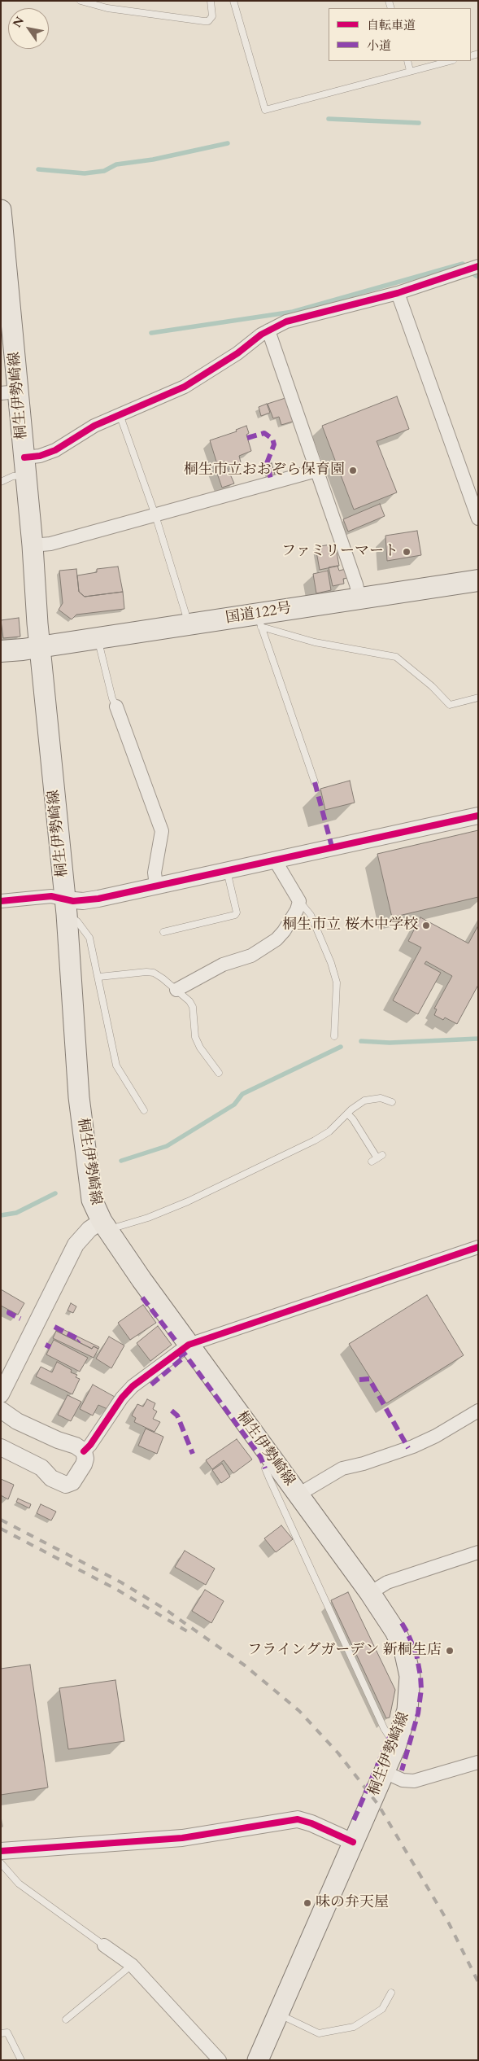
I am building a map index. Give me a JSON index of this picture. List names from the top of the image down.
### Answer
{
  "streets": {
    "highway": ["国道122号"],
    "main road": ["桐生伊勢崎線"]
  },
  "crossings": [
    ["桐生伊勢崎線", "国道122号"]
  ],
  "places": [
    "桐生市立おおぞら保育園",
    "ファミリーマート",
    "桐生市立 桜木中学校",
    "フライングガーデン 新桐生店",
    "味の弁天屋"
  ],
  "legend": ["自転車道", "小道"],
  "north": "top left"
}
